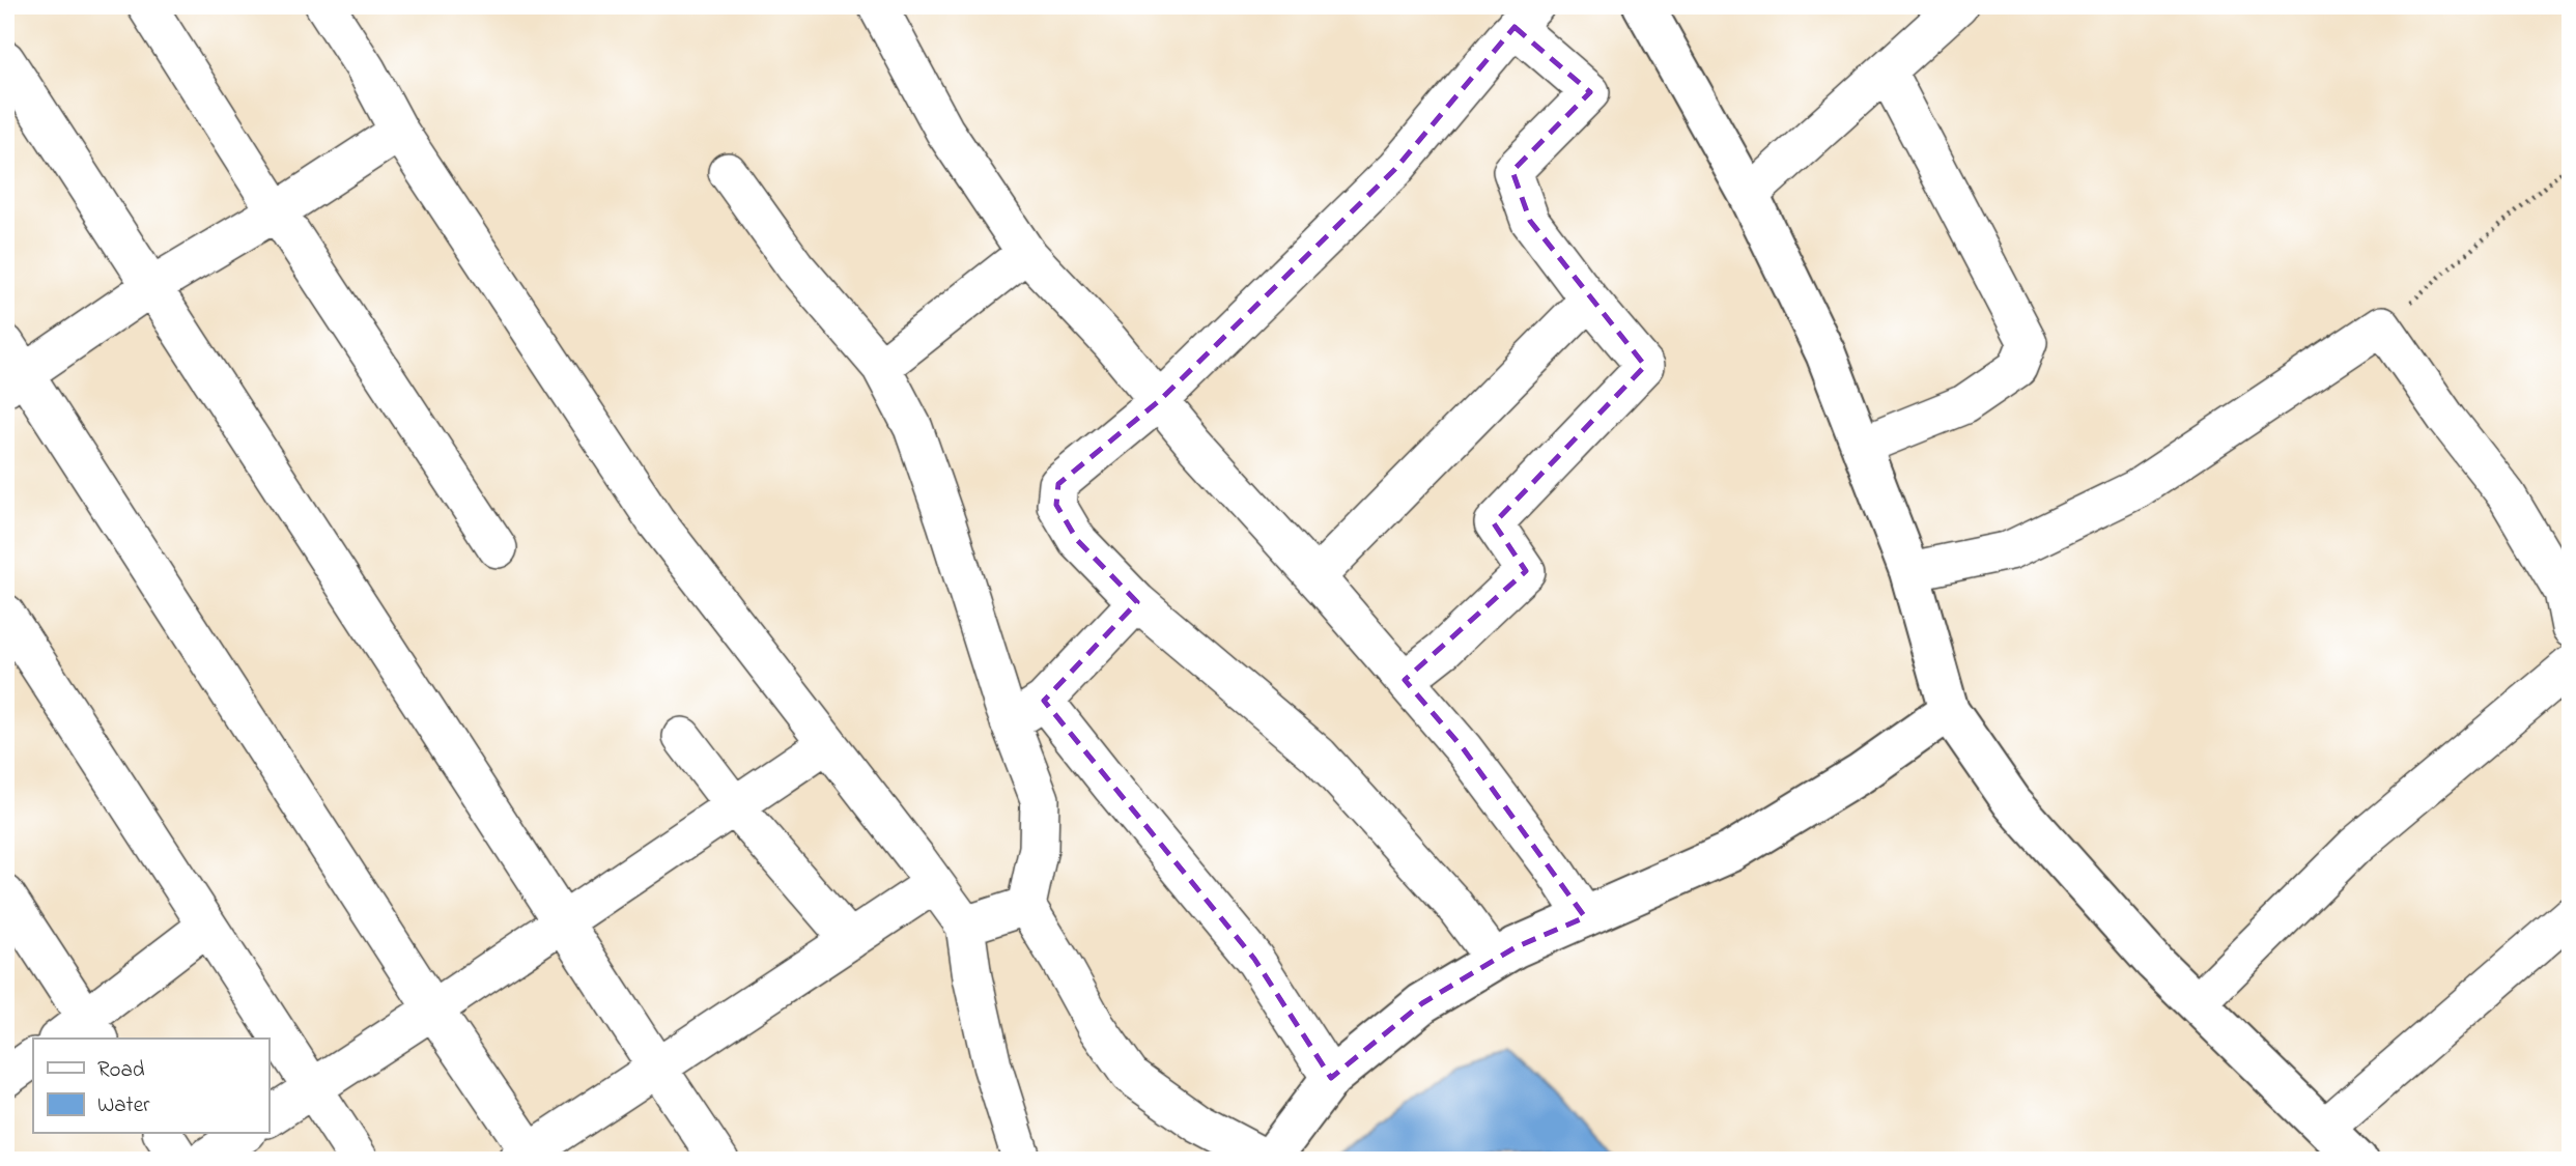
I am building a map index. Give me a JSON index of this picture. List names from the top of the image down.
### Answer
{
  "legend": ["Road", "Water"]
}
